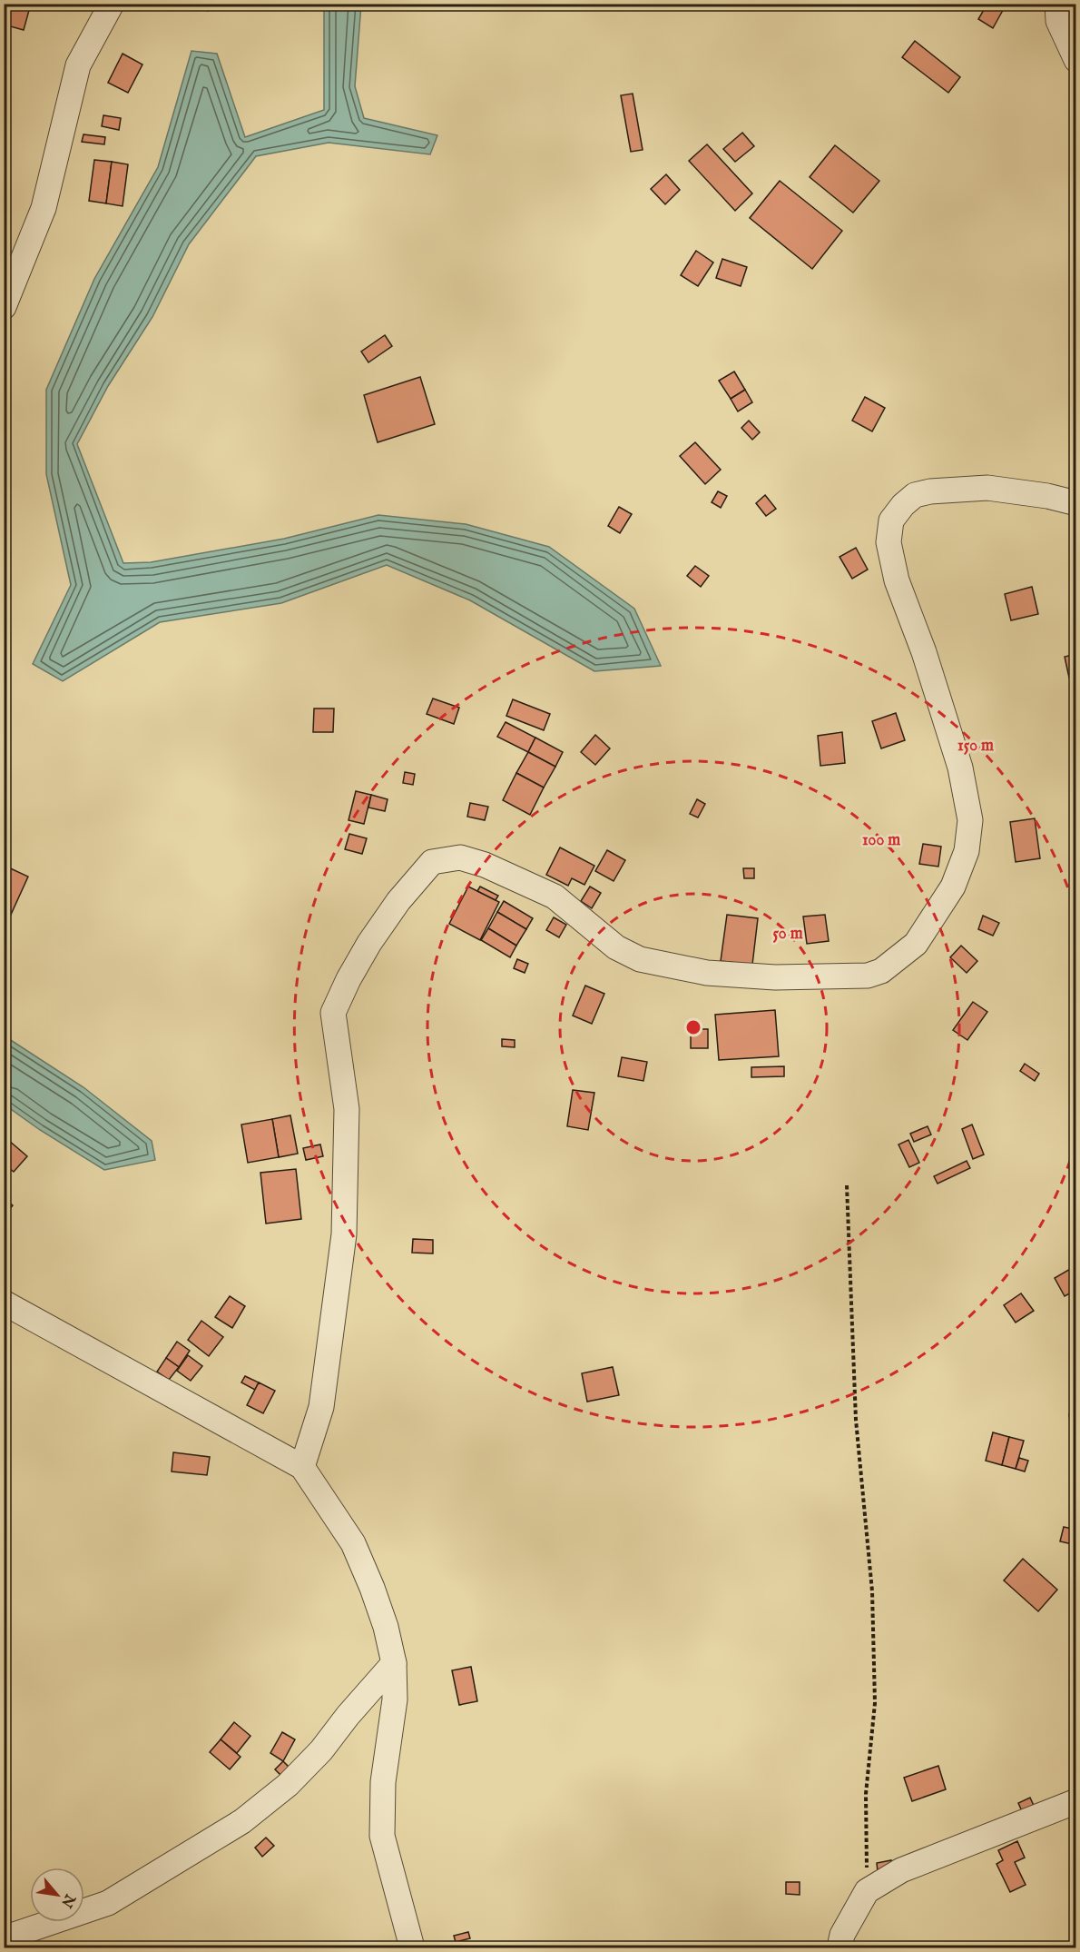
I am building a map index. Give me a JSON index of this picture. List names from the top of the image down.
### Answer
{
  "north": "bottom right",
  "rings": ["150 m", "100 m", "50 m"]
}
